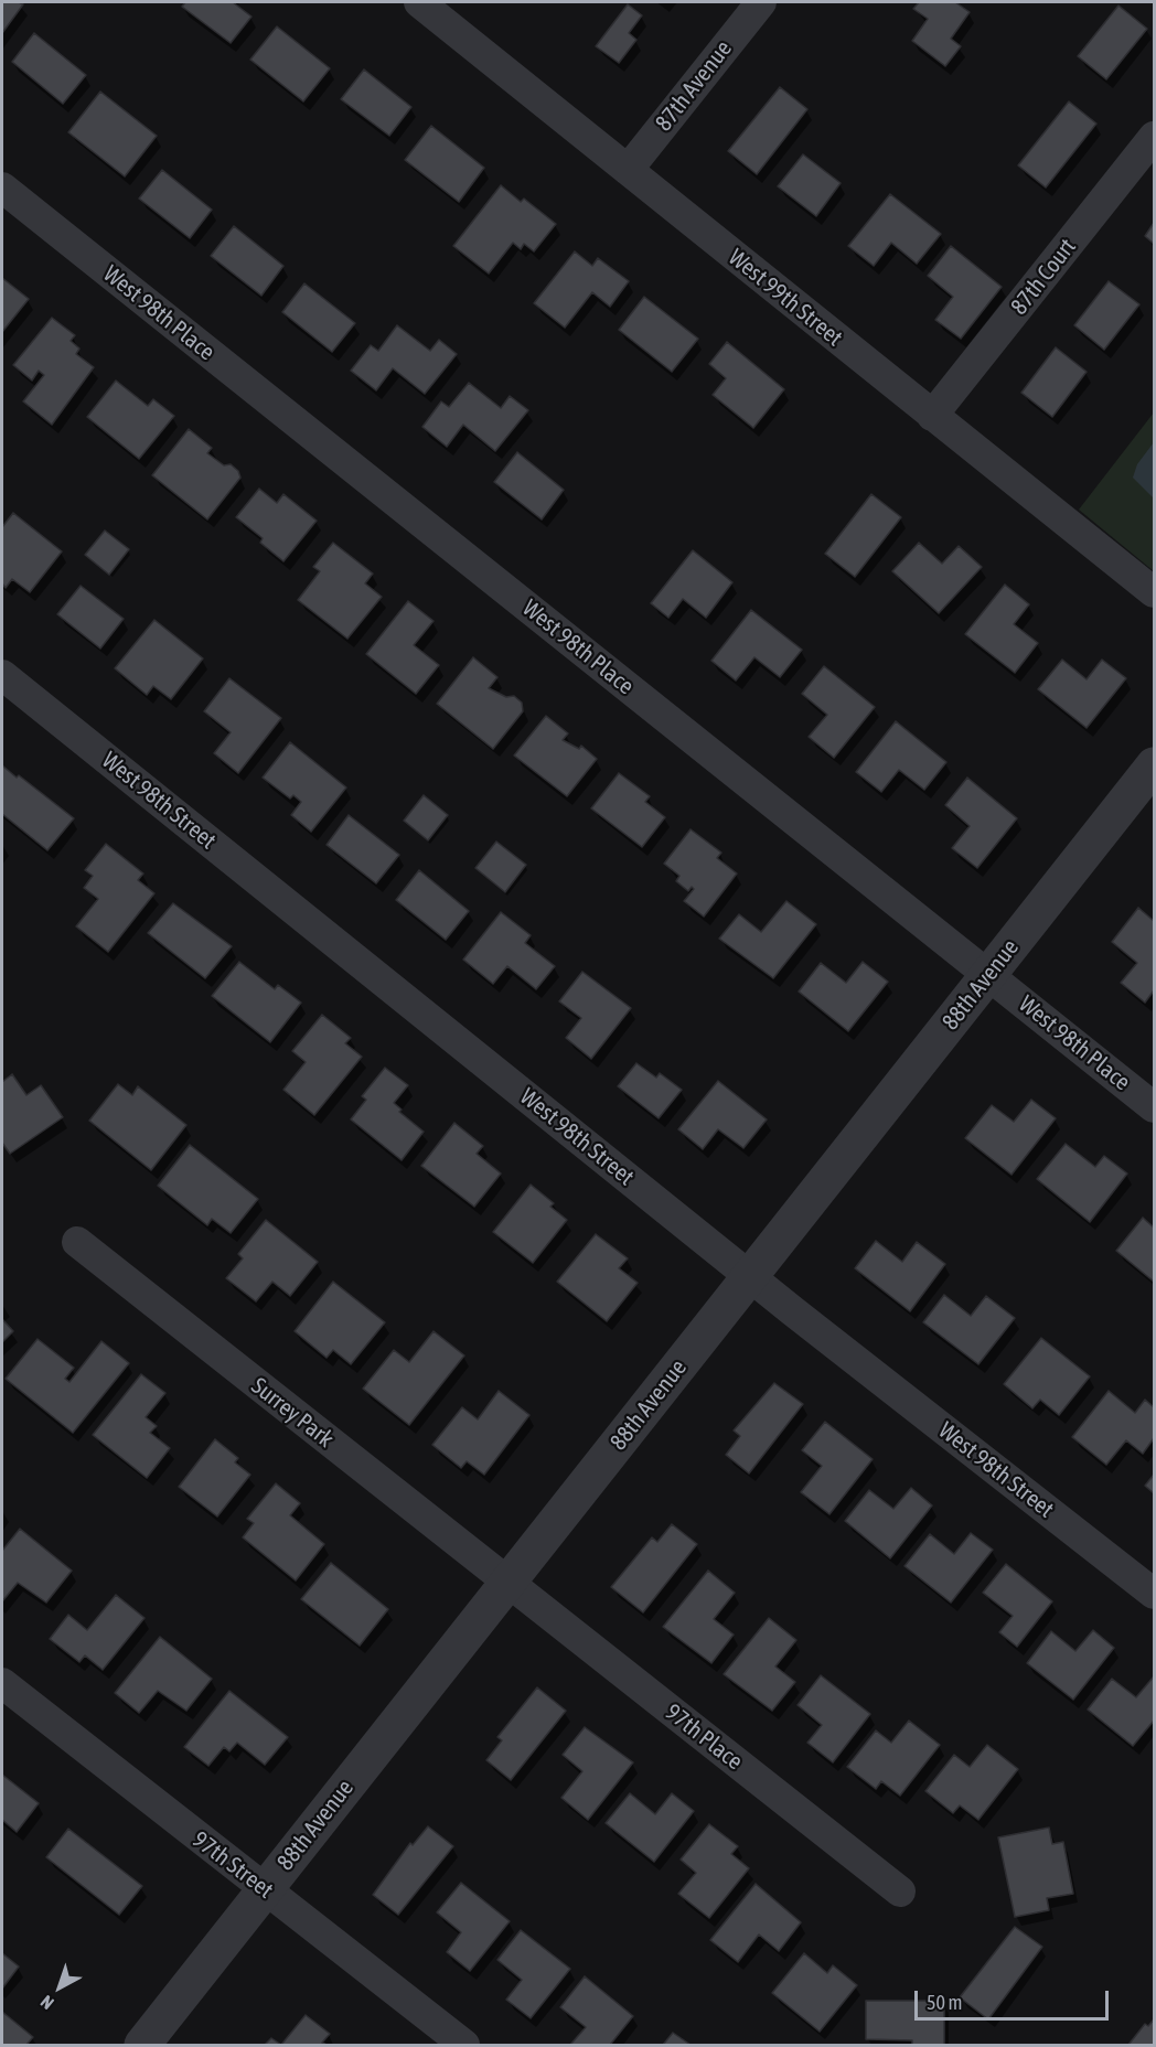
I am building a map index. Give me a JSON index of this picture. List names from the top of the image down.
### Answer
{
  "streets": {
    "street": [
      "87th Avenue",
      "87th Court",
      "West 99th Street",
      "West 98th Place",
      "West 98th Street",
      "88th Avenue",
      "Surrey Park",
      "97th Place",
      "97th Street"
    ]
  },
  "crossings": [
    ["87th Avenue", "West 99th Street"],
    ["87th Court", "West 99th Street"],
    ["West 98th Place", "88th Avenue"],
    ["West 98th Street", "88th Avenue"],
    ["88th Avenue", "Surrey Park"],
    ["88th Avenue", "97th Place"],
    ["88th Avenue", "97th Street"],
    ["Surrey Park", "97th Place"]
  ],
  "scale_bar": "50 m",
  "north": "bottom left"
}
